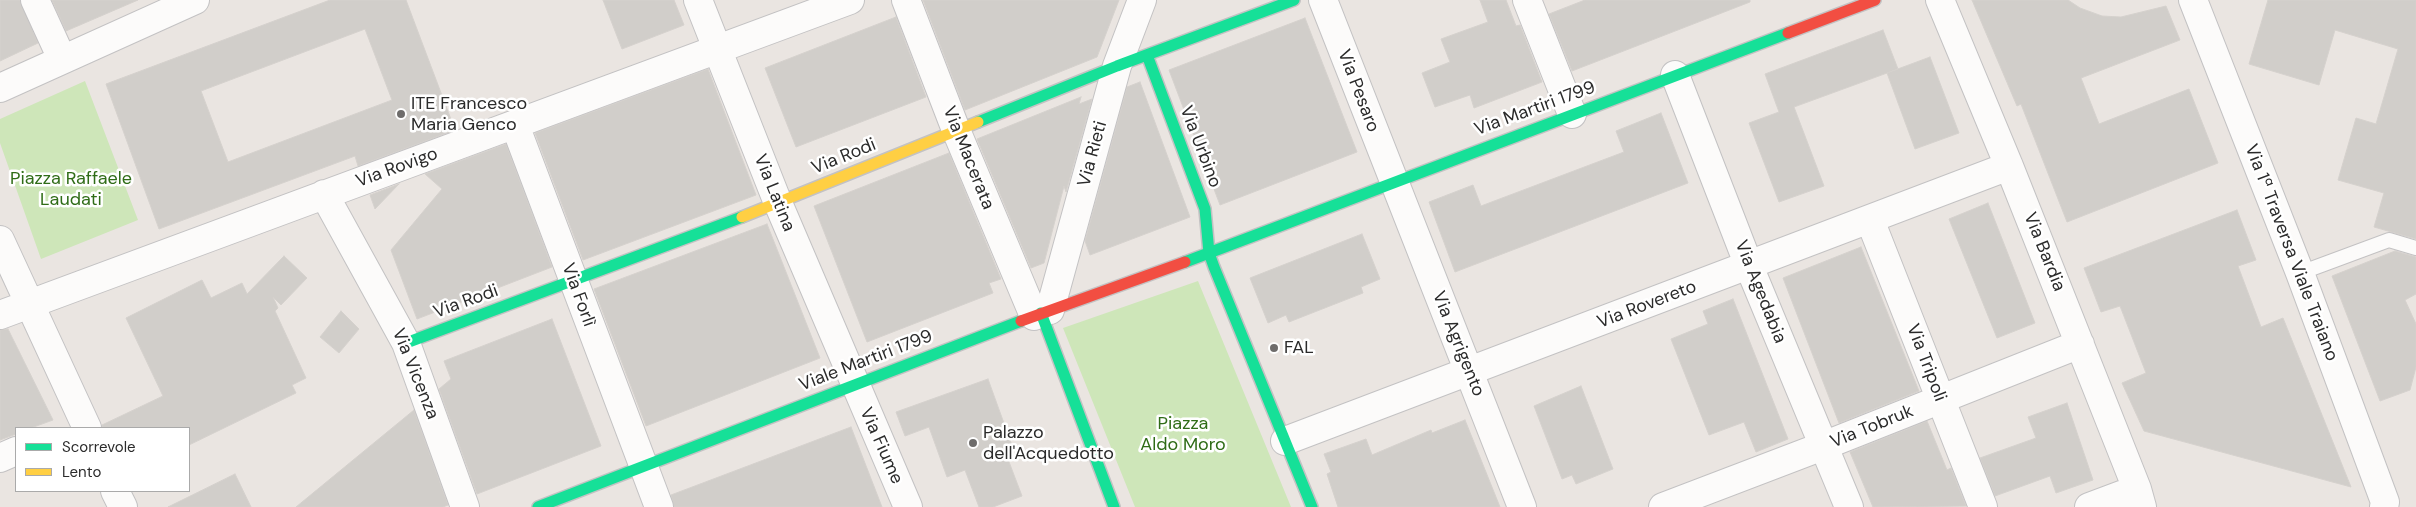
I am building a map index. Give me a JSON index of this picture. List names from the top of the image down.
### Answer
{
  "streets": {
    "street": [
      "Via Pesaro",
      "Via Martiri 1799",
      "Via Urbino",
      "Via Rieti",
      "Via Rodi",
      "Via Macerata",
      "Via Rovigo",
      "Via Latina",
      "Via Bardia",
      "Via 1ª Traversa Viale Traiano",
      "Via Agedabia",
      "Via Forlì",
      "Via Rovereto",
      "Via Agrigento",
      "Viale Martiri 1799",
      "Via Tripoli",
      "Via Vicenza",
      "Via Tobruk",
      "Via Fiume"
    ]
  },
  "crossings": [
    ["Via Pesaro", "Via Martiri 1799"],
    ["Via Pesaro", "Via Agrigento"],
    ["Via Martiri 1799", "Via Urbino"],
    ["Via Martiri 1799", "Via Agedabia"],
    ["Via Martiri 1799", "Via Agrigento"],
    ["Via Martiri 1799", "Viale Martiri 1799"],
    ["Via Urbino", "Via Rodi"],
    ["Via Urbino", "Viale Martiri 1799"],
    ["Via Rieti", "Via Rodi"],
    ["Via Rieti", "Via Macerata"],
    ["Via Rieti", "Viale Martiri 1799"],
    ["Via Rodi", "Via Macerata"],
    ["Via Rodi", "Via Latina"],
    ["Via Rodi", "Via Forlì"],
    ["Via Rodi", "Via Vicenza"],
    ["Via Macerata", "Viale Martiri 1799"],
    ["Via Rovigo", "Via Latina"],
    ["Via Rovigo", "Via Forlì"],
    ["Via Rovigo", "Via Vicenza"],
    ["Via Latina", "Viale Martiri 1799"],
    ["Via Latina", "Via Fiume"],
    ["Via Bardia", "Via Rovereto"],
    ["Via Bardia", "Via Tobruk"],
    ["Via Agedabia", "Via Rovereto"],
    ["Via Agedabia", "Via Tobruk"],
    ["Via Forlì", "Viale Martiri 1799"],
    ["Via Rovereto", "Via Agrigento"],
    ["Via Rovereto", "Via Tripoli"],
    ["Viale Martiri 1799", "Via Fiume"],
    ["Via Tripoli", "Via Tobruk"]
  ],
  "parks": ["Piazza Raffaele Laudati", "Piazza Aldo Moro"],
  "places": ["ITE Francesco Maria Genco", "FAL", "Palazzo dell'Acquedotto"],
  "legend": ["Scorrevole", "Lento"]
}
